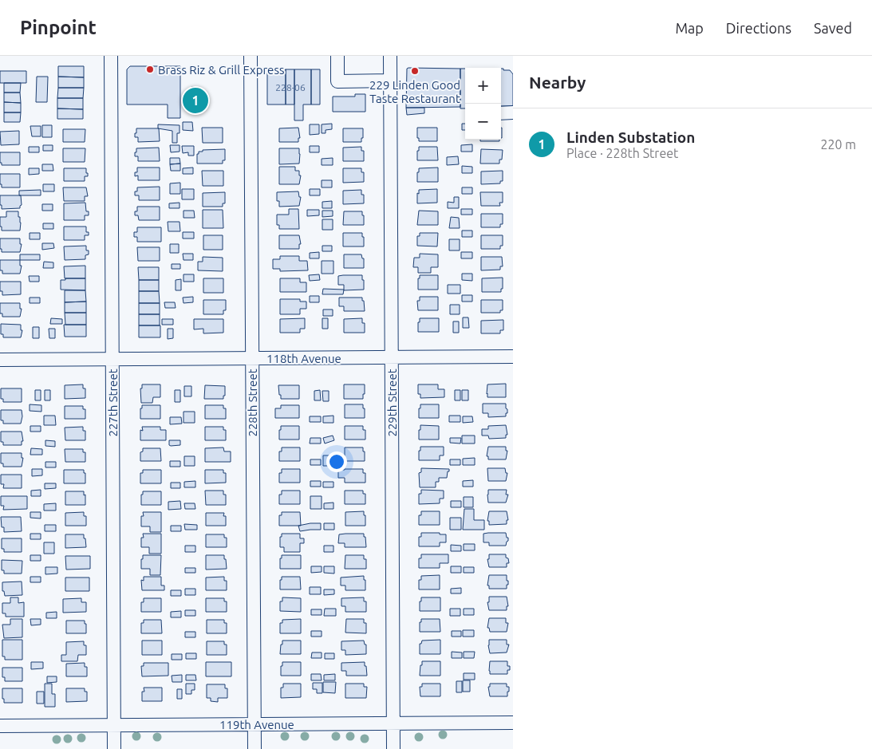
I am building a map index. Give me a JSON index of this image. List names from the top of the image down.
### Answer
{
  "streets": {
    "street": [
      "118th Avenue",
      "227th Street",
      "228th Street",
      "229th Street",
      "119th Avenue"
    ]
  },
  "crossings": [
    ["118th Avenue", "227th Street"],
    ["118th Avenue", "228th Street"],
    ["118th Avenue", "229th Street"],
    ["227th Street", "119th Avenue"],
    ["228th Street", "119th Avenue"],
    ["229th Street", "119th Avenue"]
  ],
  "places": ["Brass Riz & Grill Express", "229 Linden Good Taste Restaurant"],
  "house_numbers": ["228-06"],
  "page": {
    "header": "Pinpoint",
    "nav": ["Map", "Directions", "Saved"],
    "heading": "Nearby",
    "map_buttons": ["+", "−"],
    "pins": "1",
    "list": [
      {
        "mark": "1",
        "name": "Linden Substation",
        "note": "Place · 228th Street",
        "value": "220 m"
      }
    ]
  }
}
